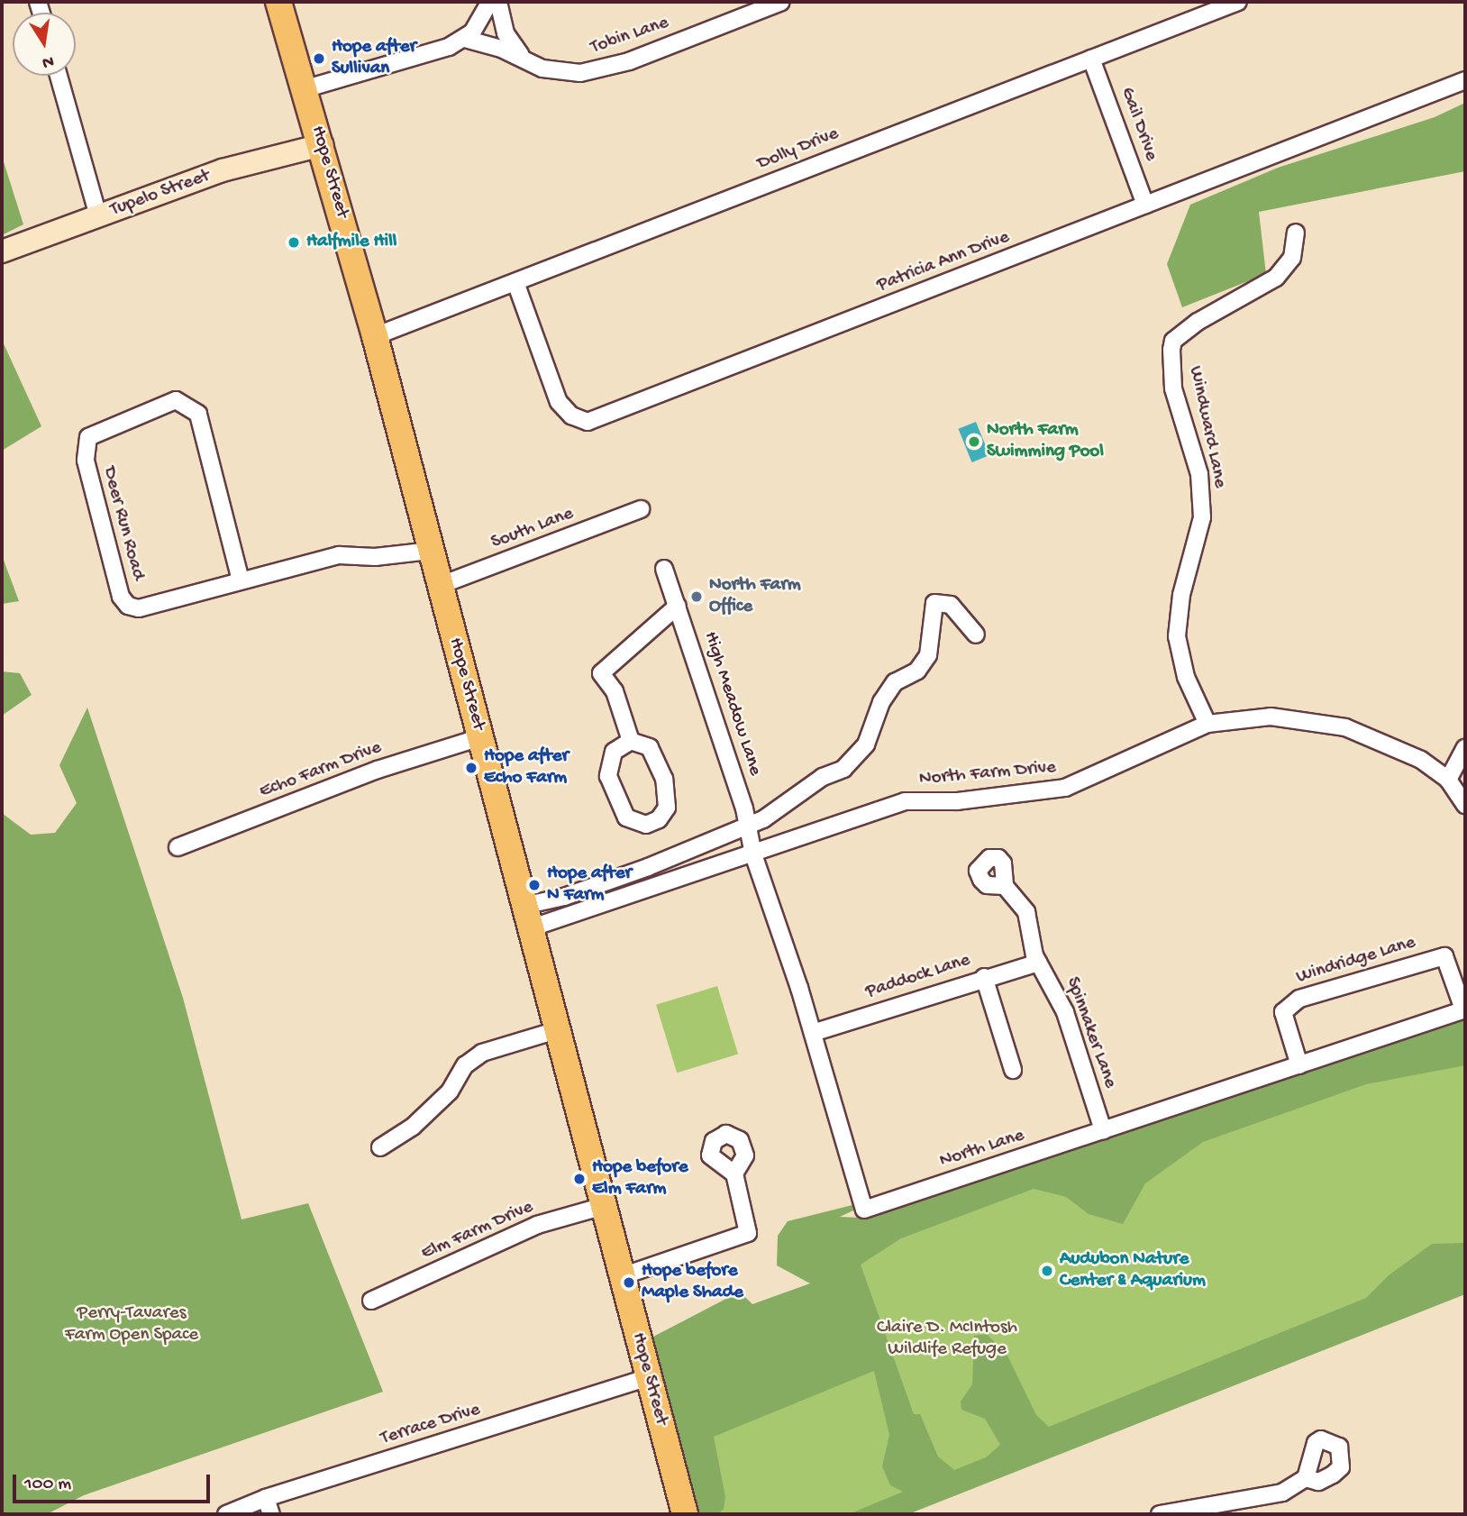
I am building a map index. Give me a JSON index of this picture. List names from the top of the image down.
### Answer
{
  "streets": {
    "main road": ["Hope Street", "Tupelo Street"],
    "street": [
      "Tobin Lane",
      "Gail Drive",
      "Dolly Drive",
      "Patricia Ann Drive",
      "Windward Lane",
      "Deer Run Road",
      "South Lane",
      "High Meadow Lane",
      "Echo Farm Drive",
      "North Farm Drive",
      "Windridge Lane",
      "Paddock Lane",
      "Spinnaker Lane",
      "North Lane",
      "Elm Farm Drive",
      "Terrace Drive"
    ]
  },
  "crossings": [
    ["Gail Drive", "Dolly Drive"],
    ["Gail Drive", "Patricia Ann Drive"],
    ["Dolly Drive", "Hope Street"],
    ["Dolly Drive", "Patricia Ann Drive"],
    ["Hope Street", "Tupelo Street"],
    ["Hope Street", "Deer Run Road"],
    ["Hope Street", "South Lane"],
    ["Hope Street", "Echo Farm Drive"],
    ["Hope Street", "North Farm Drive"],
    ["Hope Street", "Elm Farm Drive"],
    ["Hope Street", "Terrace Drive"],
    ["Windward Lane", "North Farm Drive"],
    ["High Meadow Lane", "North Farm Drive"],
    ["High Meadow Lane", "North Lane"],
    ["North Farm Drive", "North Lane"],
    ["Windridge Lane", "North Lane"],
    ["Paddock Lane", "Spinnaker Lane"],
    ["Paddock Lane", "North Lane"],
    ["Spinnaker Lane", "North Lane"]
  ],
  "parks": ["Perry-Tavares Farm Open Space", "Claire D. McIntosh Wildlife Refuge"],
  "places": [
    "Hope after Sullivan",
    "Halfmile Hill",
    "North Farm Swimming Pool",
    "North Farm Office",
    "Hope after Echo Farm",
    "Hope after N Farm",
    "Hope before Elm Farm",
    "Audubon Nature Center & Aquarium",
    "Hope before Maple Shade"
  ],
  "scale_bar": "100 m",
  "north": "bottom"
}
